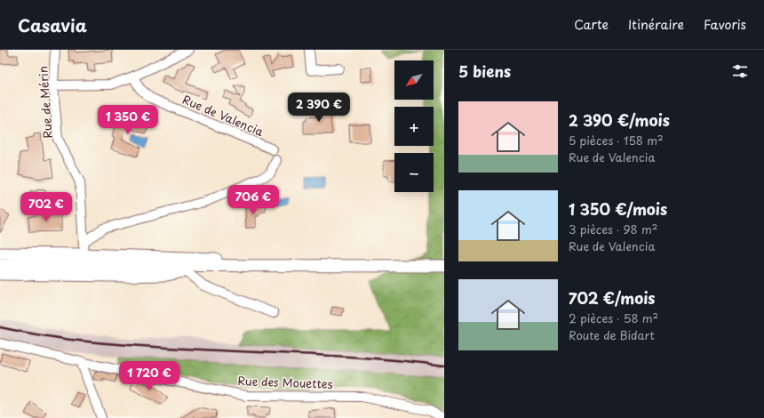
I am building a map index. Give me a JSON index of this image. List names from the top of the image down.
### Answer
{
  "streets": {
    "street": ["Rue de Mérin", "Rue de Valencia", "Rue des Mouettes"]
  },
  "north": "bottom left",
  "page": {
    "header": "Casavia",
    "nav": ["Carte", "Itinéraire", "Favoris"],
    "heading": "5 biens",
    "map_buttons": ["+", "−"],
    "price": [
      "2 390 €",
      "1 350 €",
      "706 €",
      "702 €",
      "1 720 €"
    ],
    "list": [
      {
        "name": "2 390 €/mois",
        "note": "5 pièces · 158 m² · Rue de Valencia"
      },
      {
        "name": "1 350 €/mois",
        "note": "3 pièces · 98 m² · Rue de Valencia"
      },
      {
        "name": "702 €/mois",
        "note": "2 pièces · 58 m² · Route de Bidart"
      }
    ]
  }
}
